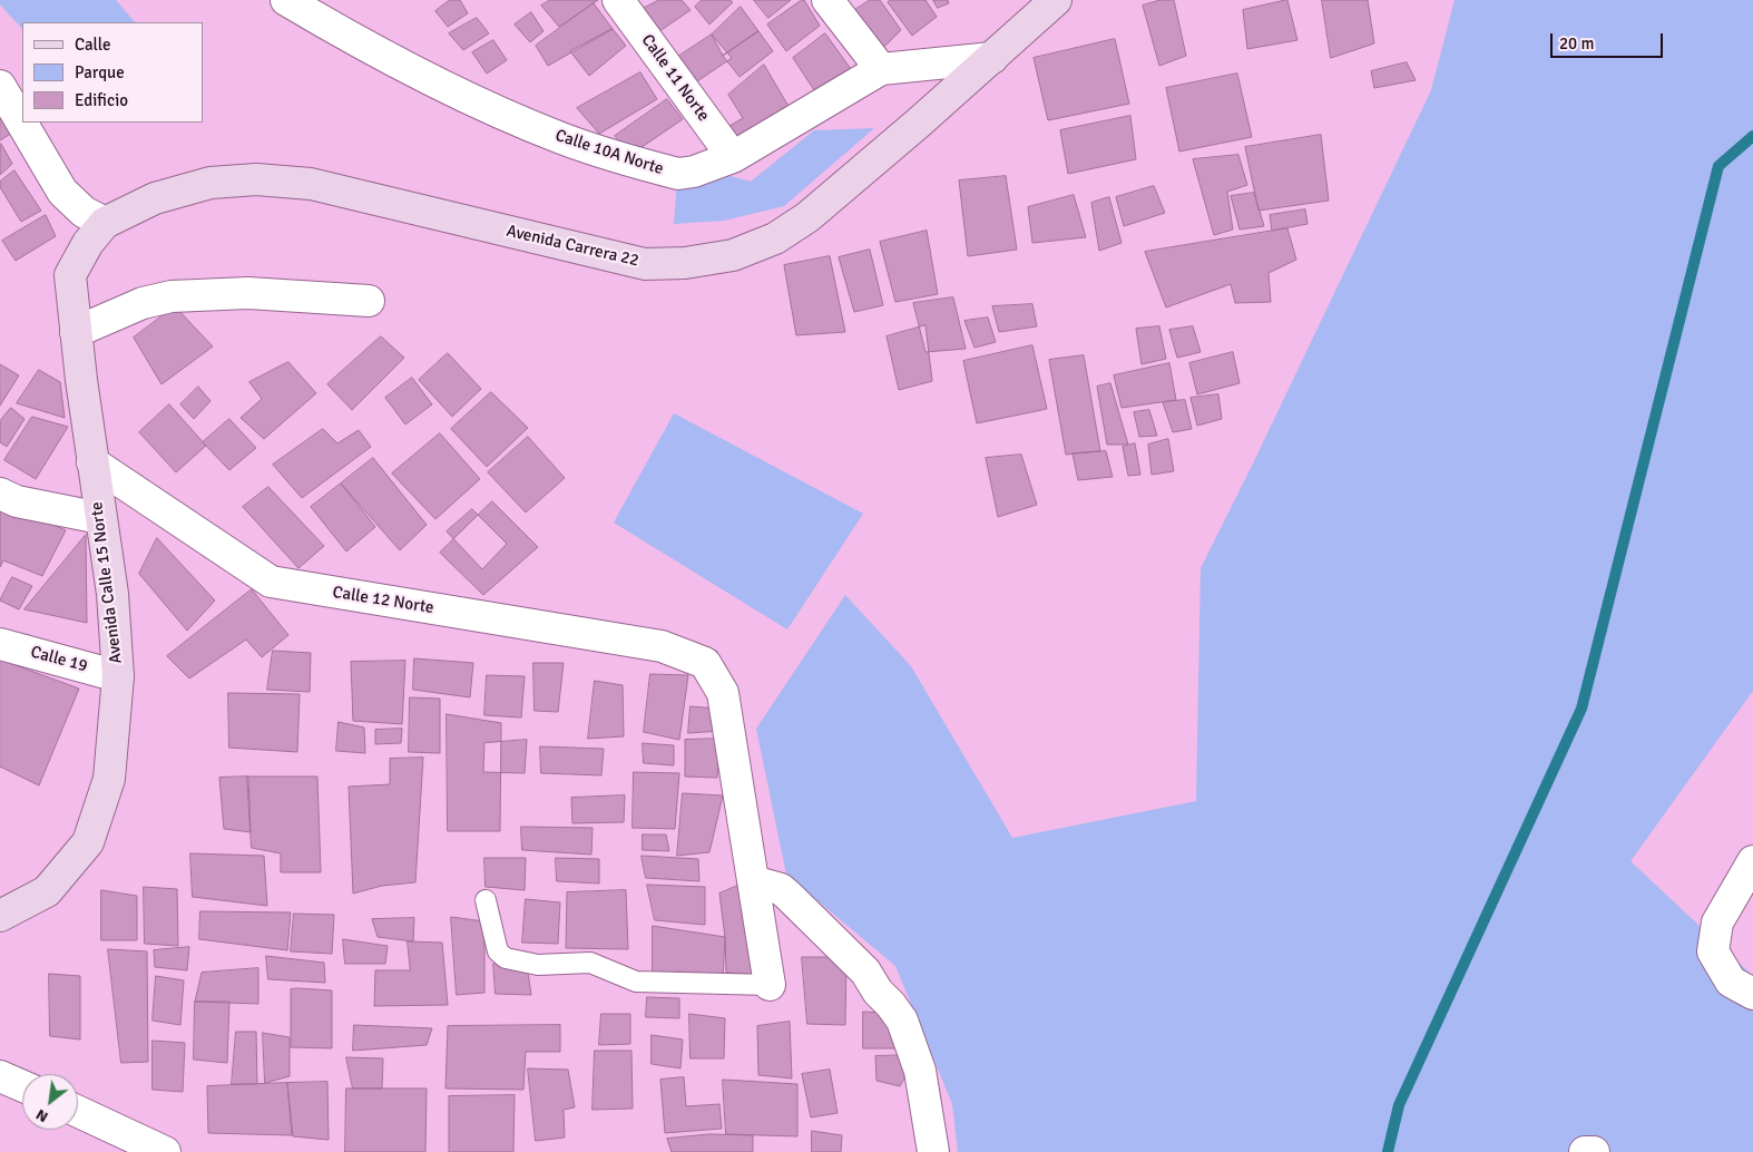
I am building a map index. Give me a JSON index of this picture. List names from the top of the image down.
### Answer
{
  "streets": {
    "street": [
      "Calle 11 Norte",
      "Calle 10A Norte",
      "Avenida Carrera 22",
      "Avenida Calle 15 Norte",
      "Calle 12 Norte",
      "Calle 19"
    ]
  },
  "crossings": [
    ["Calle 11 Norte", "Calle 10A Norte"],
    ["Calle 10A Norte", "Avenida Carrera 22"],
    ["Avenida Carrera 22", "Avenida Calle 15 Norte"],
    ["Avenida Calle 15 Norte", "Calle 12 Norte"],
    ["Avenida Calle 15 Norte", "Calle 19"]
  ],
  "legend": ["Calle", "Parque", "Edificio"],
  "scale_bar": "20 m",
  "north": "bottom left"
}
